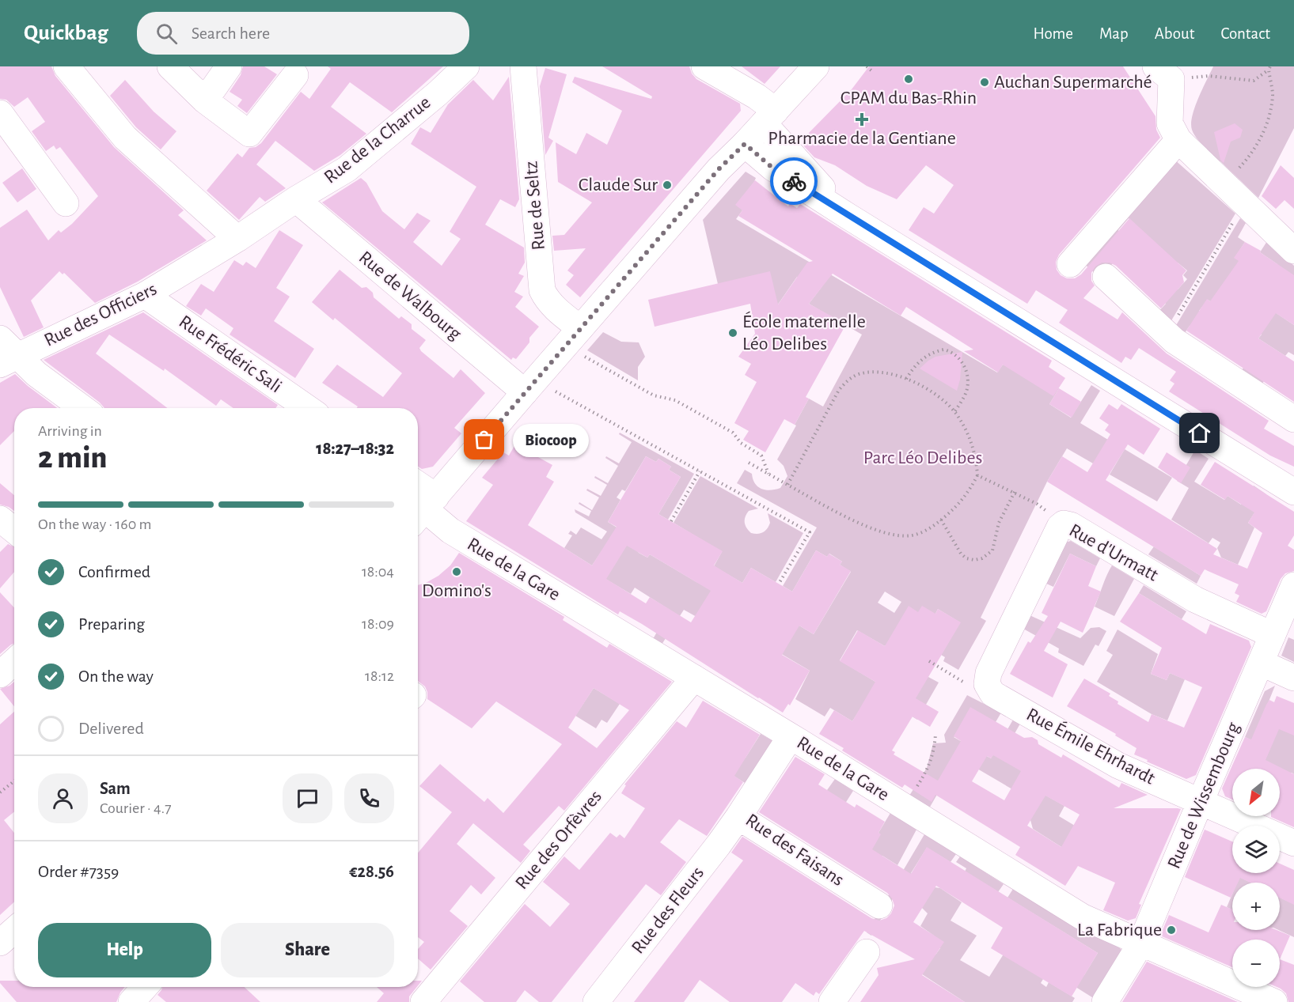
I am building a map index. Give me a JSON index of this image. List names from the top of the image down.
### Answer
{
  "streets": {
    "street": [
      "Rue de la Charrue",
      "Rue de Seltz",
      "Rue de Walbourg",
      "Rue des Officiers",
      "Rue Frédéric Sali",
      "Rue d'Urmatt",
      "Rue de la Gare",
      "Rue Émile Ehrhardt",
      "Rue de Wissembourg",
      "Rue des Orfèvres",
      "Rue des Faisans",
      "Rue des Fleurs"
    ]
  },
  "crossings": [
    ["Rue de la Charrue", "Rue de Walbourg"],
    ["Rue de la Charrue", "Rue des Officiers"],
    ["Rue des Officiers", "Rue Frédéric Sali"],
    ["Rue d'Urmatt", "Rue Émile Ehrhardt"],
    ["Rue d'Urmatt", "Rue de Wissembourg"],
    ["Rue de la Gare", "Rue de Wissembourg"],
    ["Rue de la Gare", "Rue des Orfèvres"],
    ["Rue de la Gare", "Rue des Faisans"],
    ["Rue Émile Ehrhardt", "Rue de Wissembourg"],
    ["Rue des Faisans", "Rue des Fleurs"]
  ],
  "parks": ["Parc Léo Delibes"],
  "places": {
    "other": [
      "CPAM du Bas-Rhin",
      "Auchan Supermarché",
      "Claude Sur",
      "École maternelle Léo Delibes",
      "Biocoop",
      "Domino's",
      "La Fabrique"
    ],
    "health": ["Pharmacie de la Gentiane"]
  },
  "north": "bottom left",
  "page": {
    "header": "Quickbag",
    "search": "Search here",
    "nav": [
      "Home",
      "Map",
      "About",
      "Contact"
    ],
    "heading": ["2 min", "Arriving in", "18:27–18:32"],
    "panel": [
      "Sam",
      "Courier · 4.7",
      "Order #7359",
      "€28.56"
    ],
    "bubble": "Biocoop",
    "bar": "On the way · 160 m",
    "list": [
      ["Confirmed", "18:04"],
      ["Preparing", "18:09"],
      ["On the way", "18:12"],
      "Delivered"
    ],
    "map_buttons": ["+", "−"],
    "buttons": ["Help", "Share"]
  }
}
